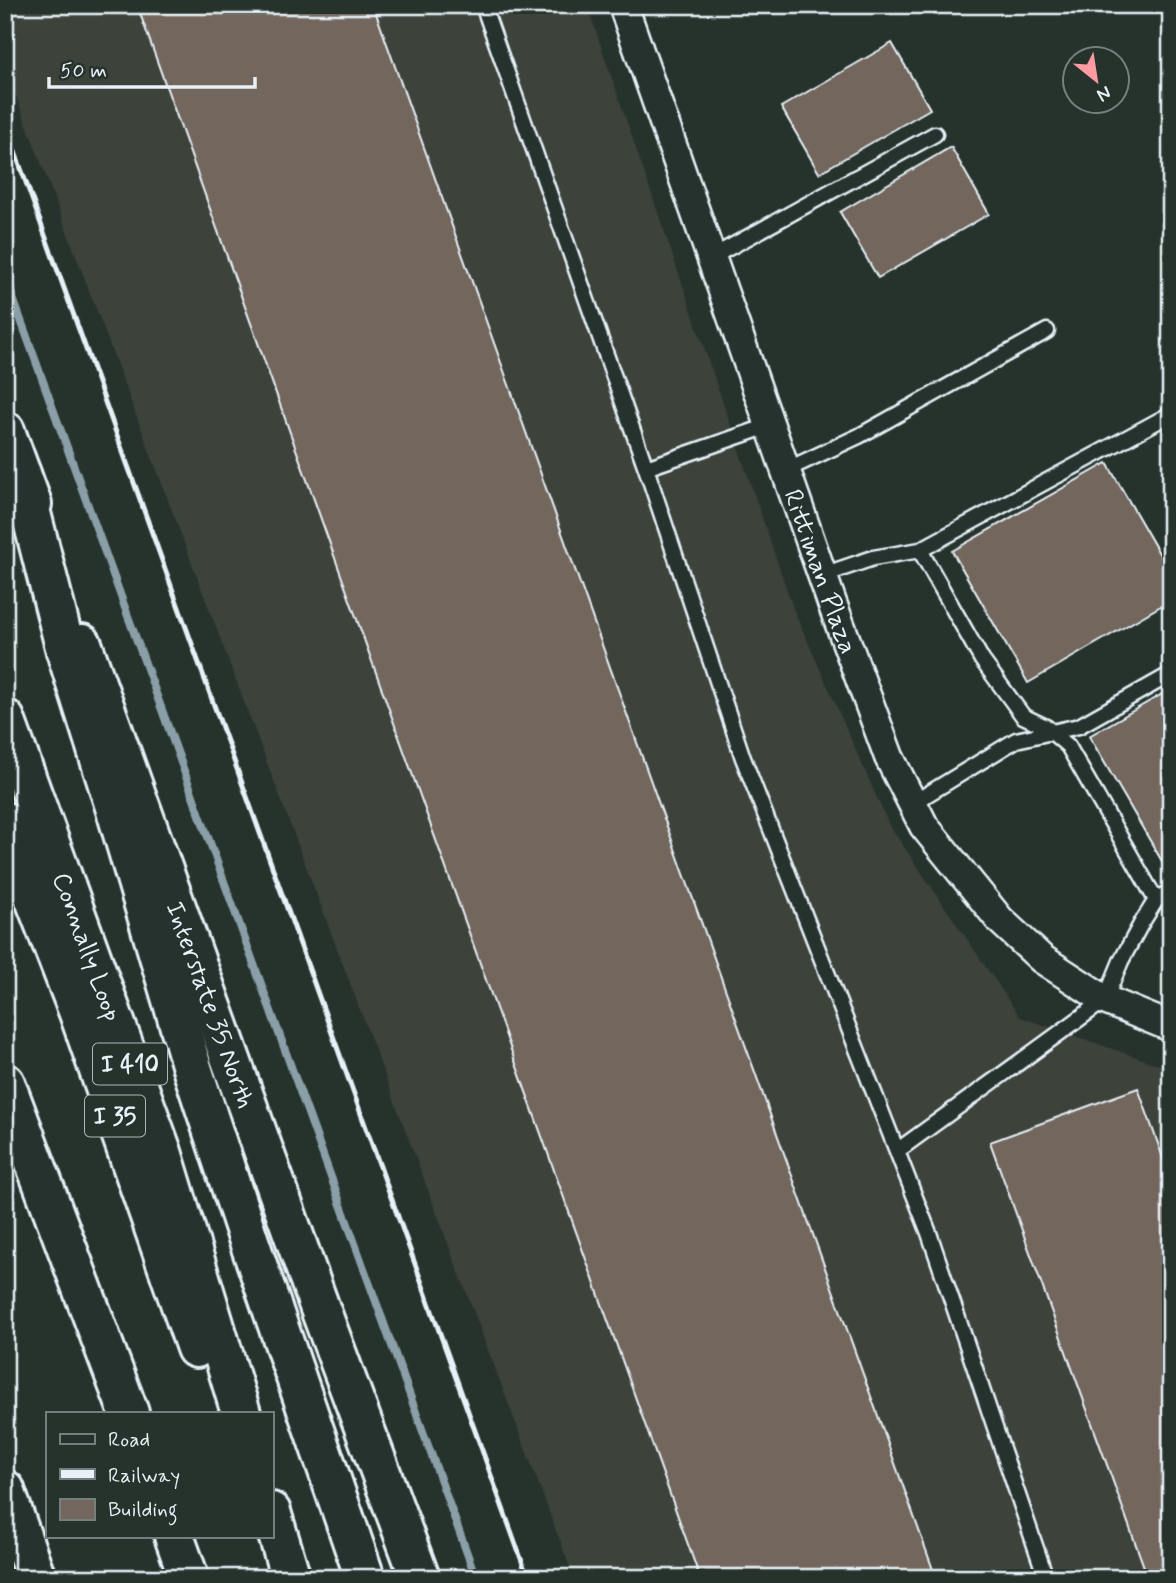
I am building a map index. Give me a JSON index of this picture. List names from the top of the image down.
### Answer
{
  "streets": {
    "main road": [
      "Connally Loop",
      "Interstate 35 North",
      "I 410",
      "I 35"
    ],
    "street": ["Rittiman Plaza"]
  },
  "legend": ["Road", "Railway", "Building"],
  "scale_bar": "50 m",
  "north": "bottom right"
}
